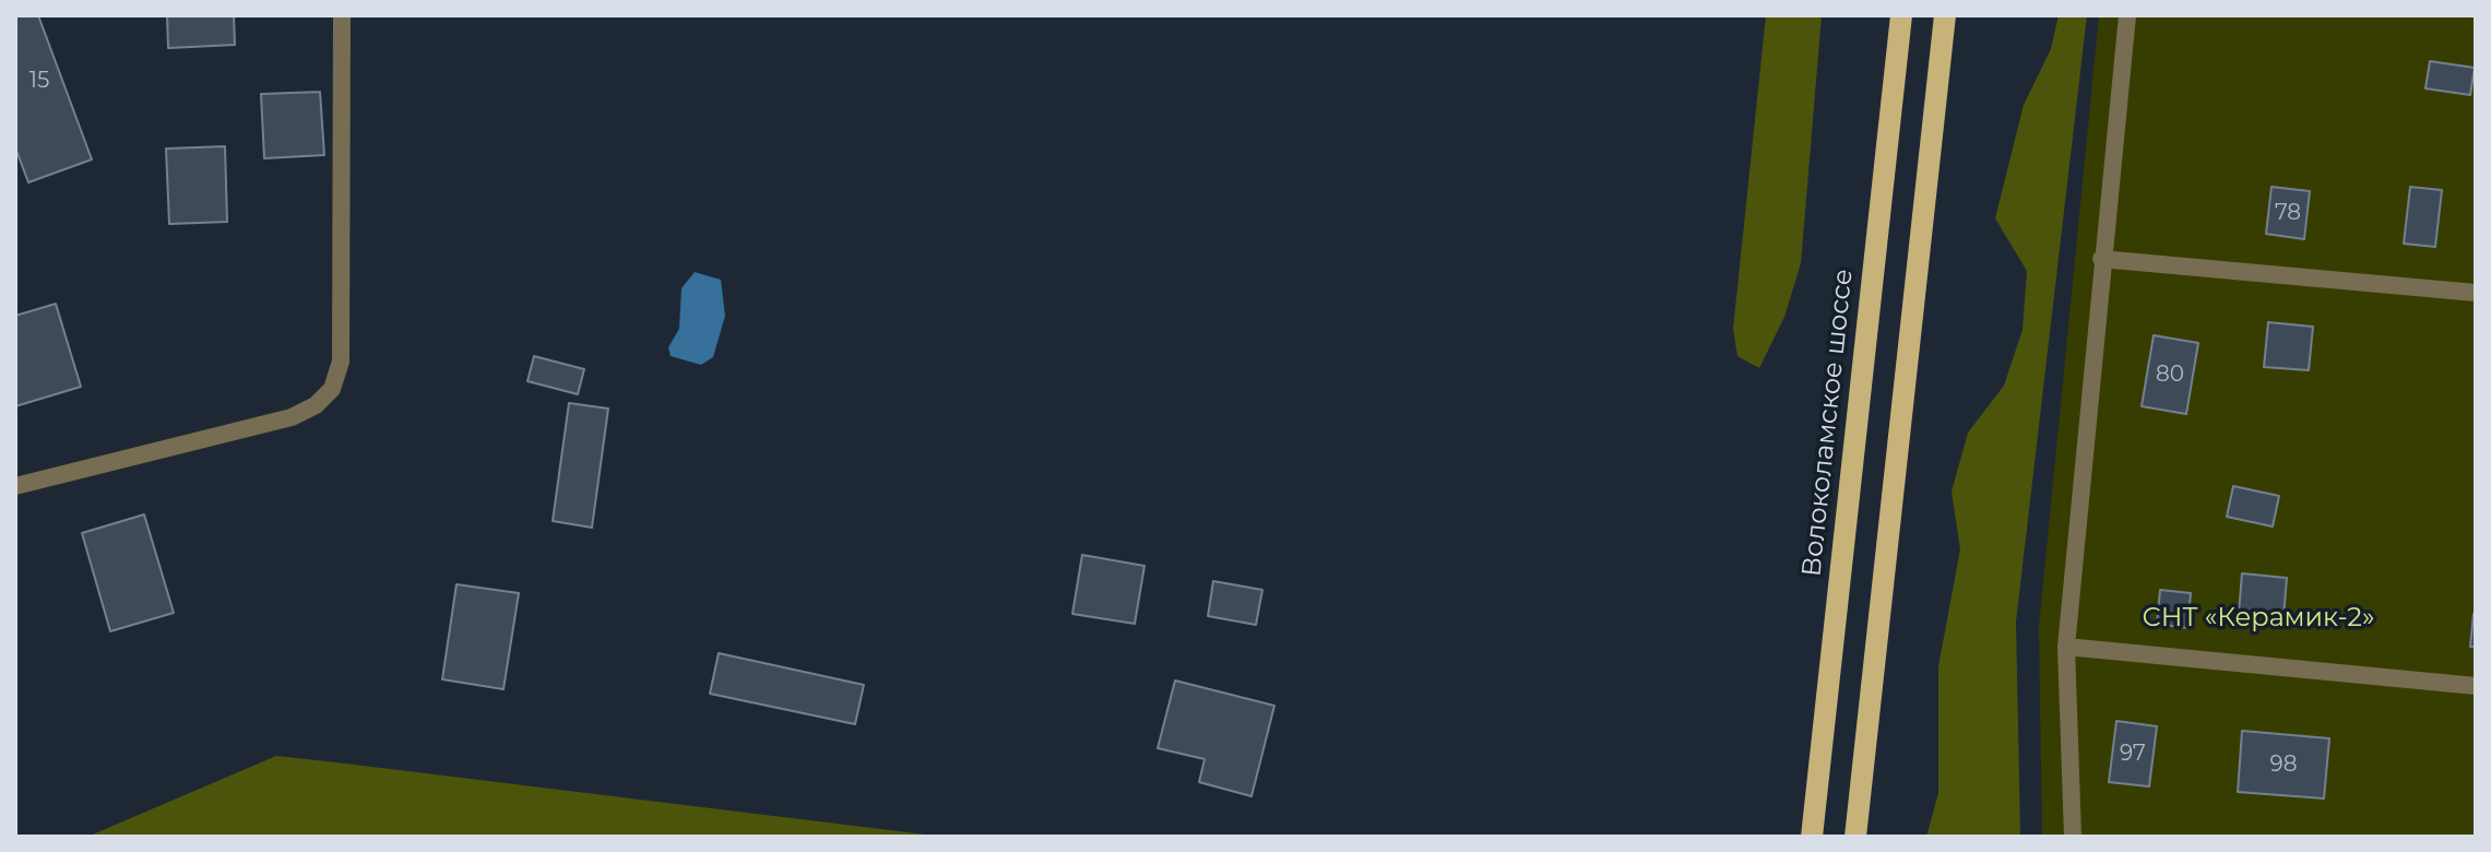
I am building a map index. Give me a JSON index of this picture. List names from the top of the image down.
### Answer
{
  "streets": {
    "main road": ["Волоколамское шоссе"]
  },
  "parks": ["СНТ «Керамик-2»"],
  "house_numbers": [
    "15",
    "78",
    "80",
    "97",
    "98"
  ]
}
